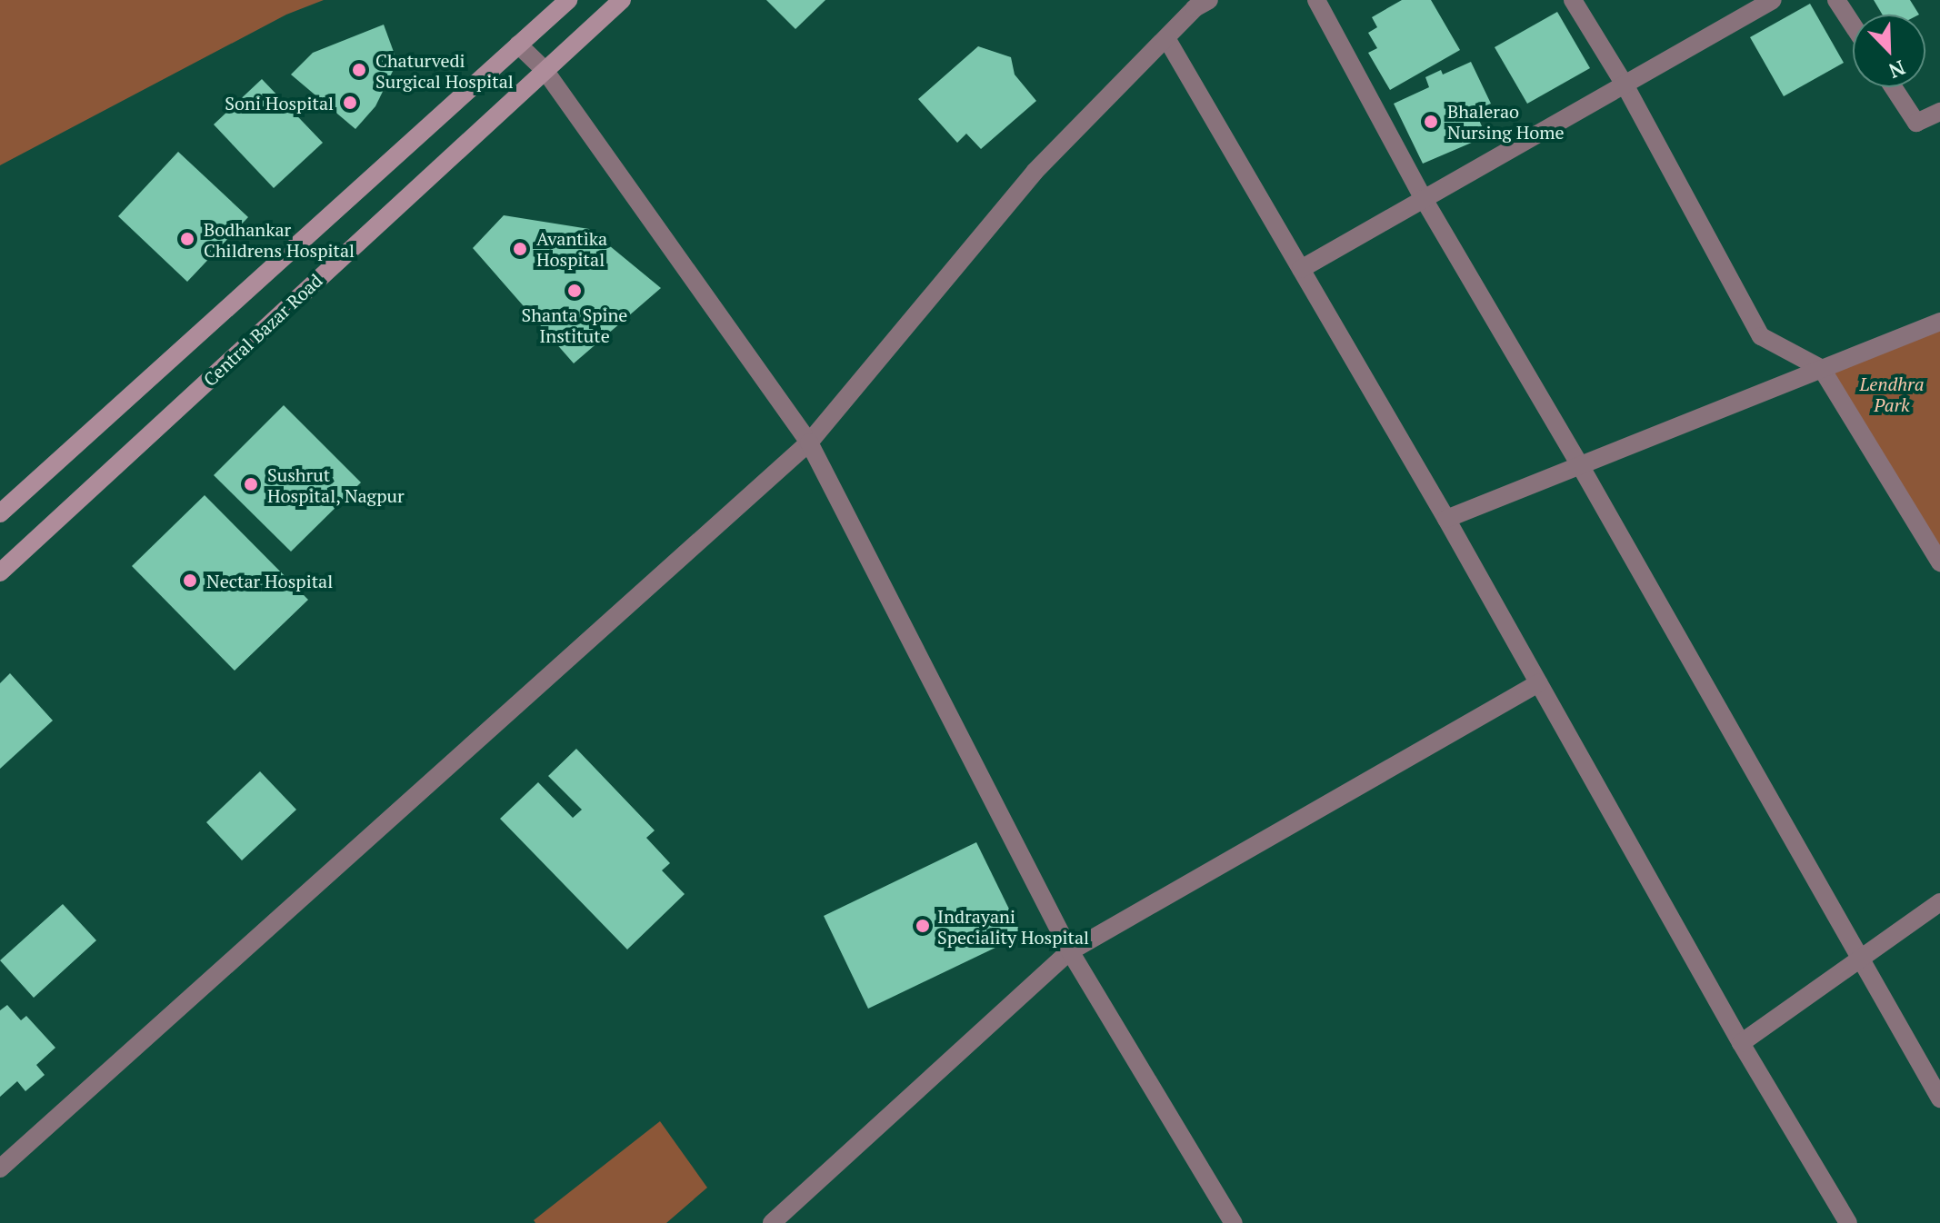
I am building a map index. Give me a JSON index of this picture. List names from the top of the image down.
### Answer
{
  "streets": {
    "main road": ["Central Bazar Road"]
  },
  "parks": ["Lendhra Park"],
  "places": [
    "Chaturvedi Surgical Hospital",
    "Soni Hospital",
    "Bhalerao Nursing Home",
    "Bodhankar Childrens Hospital",
    "Avantika Hospital",
    "Shanta Spine Institute",
    "Sushrut Hospital, Nagpur",
    "Nectar Hospital",
    "Indrayani Speciality Hospital"
  ],
  "north": "bottom right"
}
